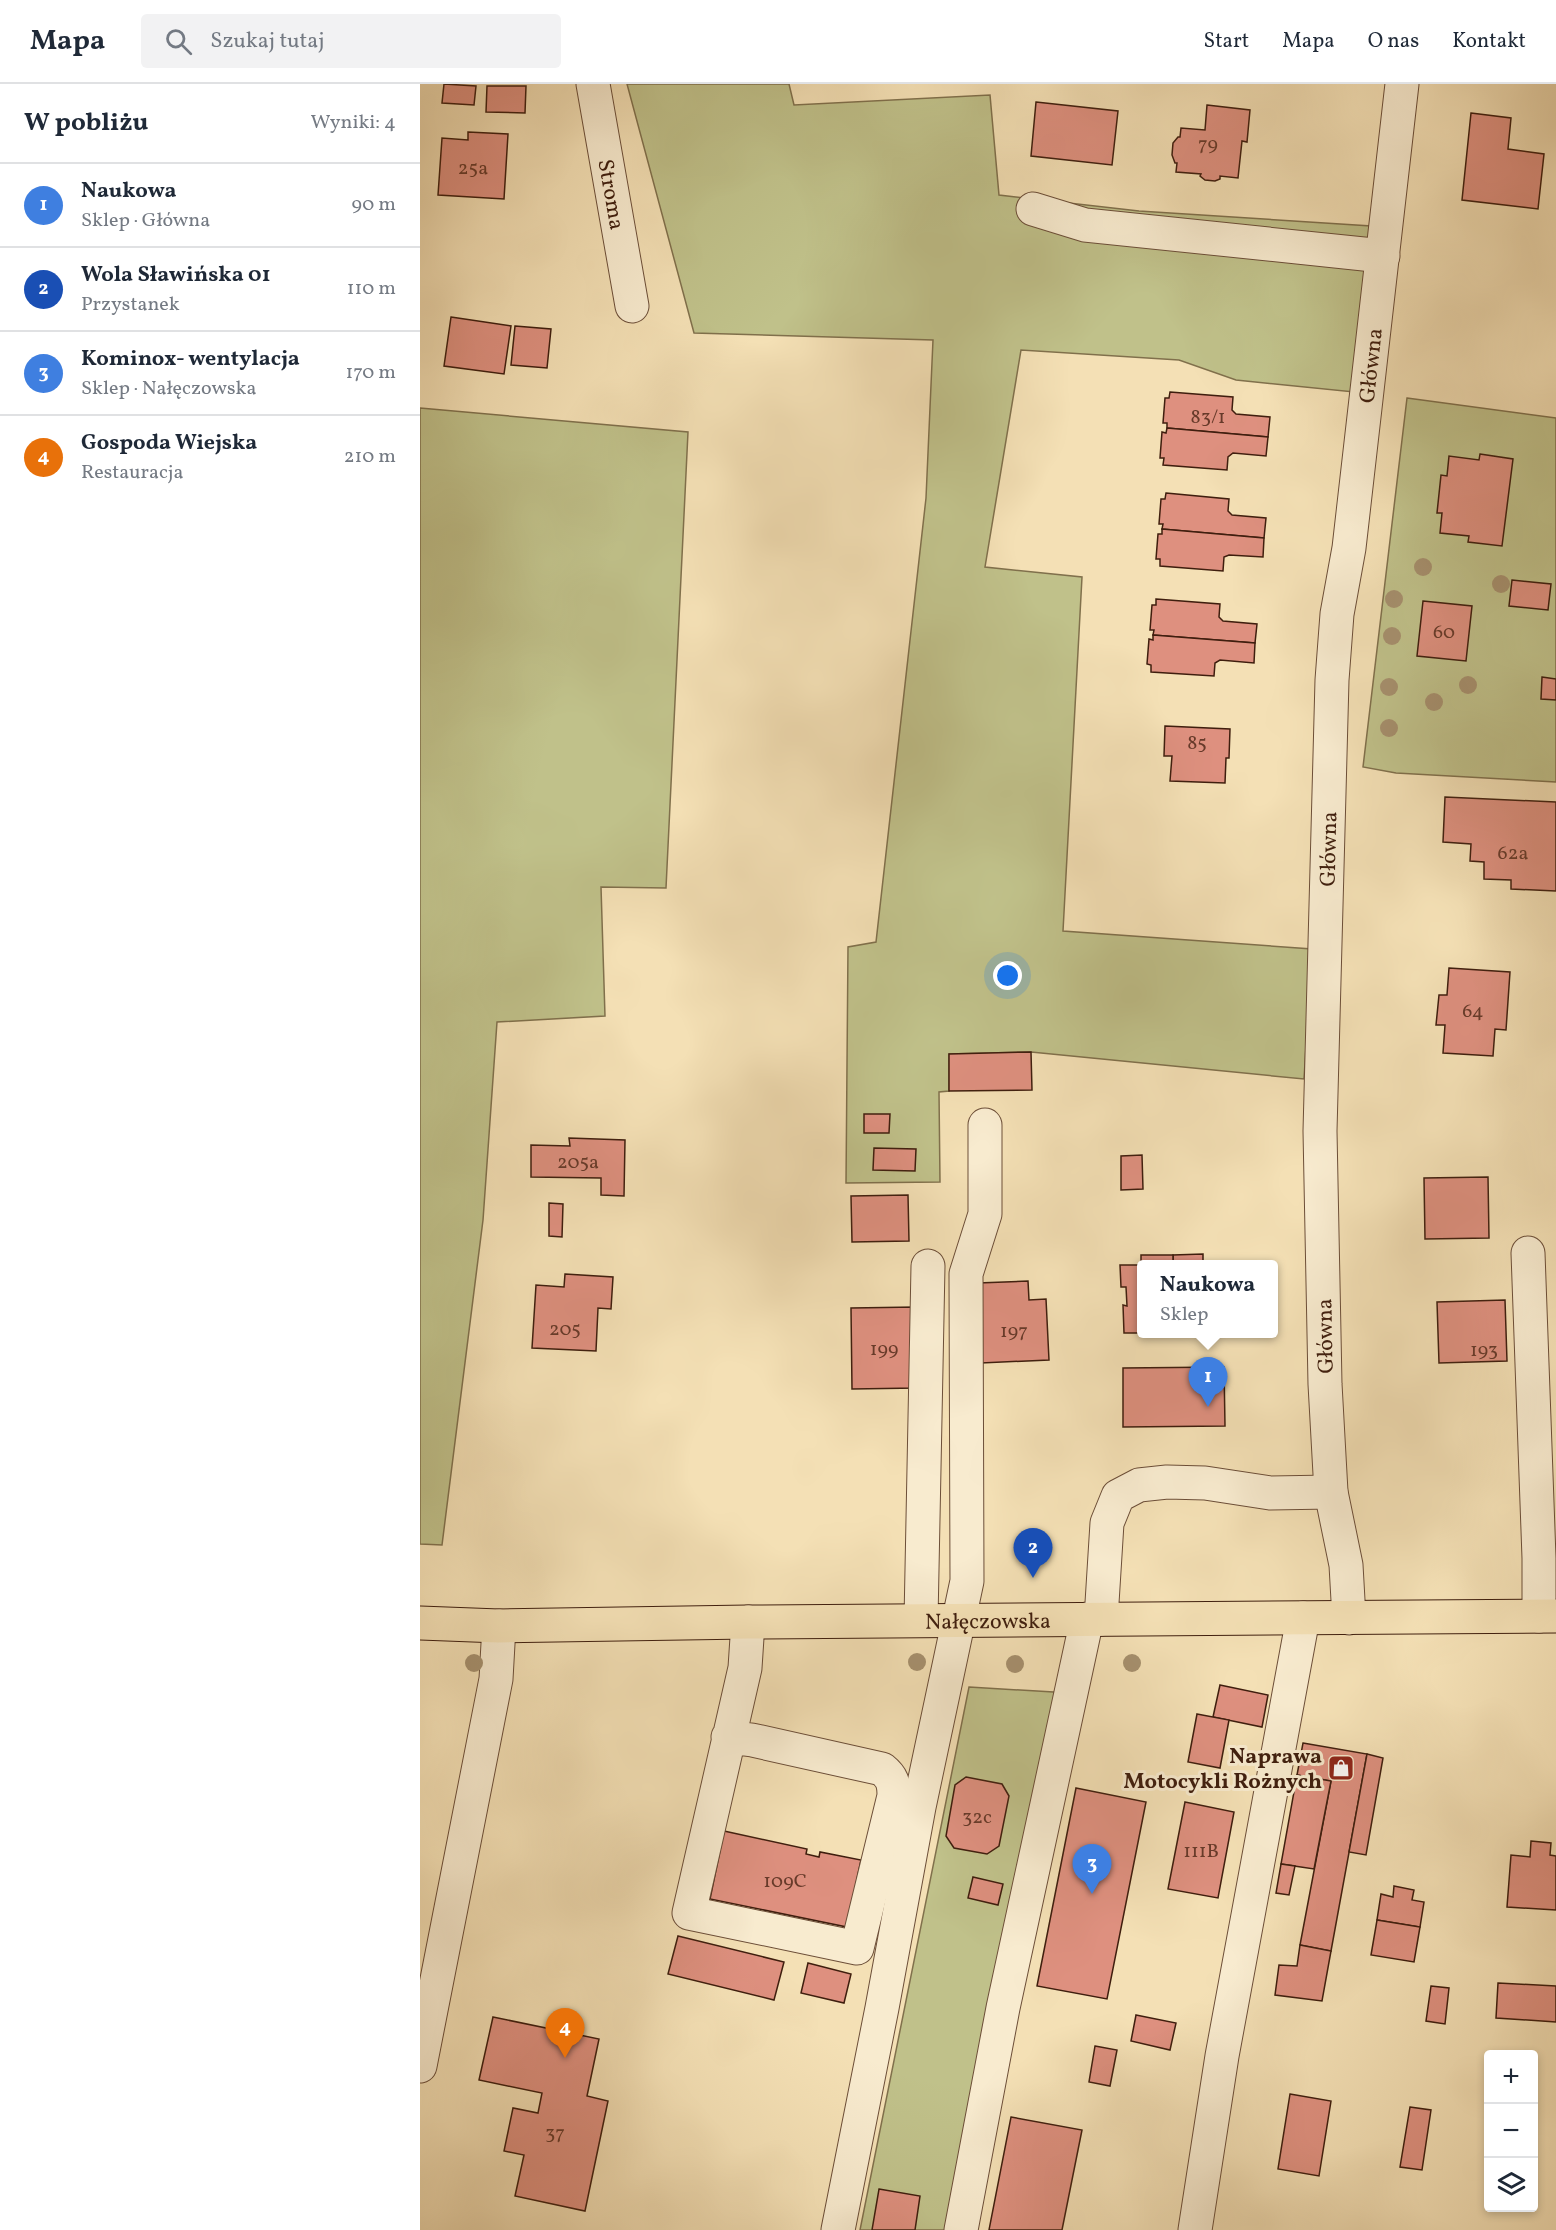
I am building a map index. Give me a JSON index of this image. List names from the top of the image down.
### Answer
{
  "streets": {
    "main road": ["Nałęczowska"],
    "street": ["Stroma", "Główna"]
  },
  "crossings": [
    ["Główna", "Nałęczowska"]
  ],
  "places": {
    "shop": ["Naprawa Motocykli Rożnych"]
  },
  "house_numbers": [
    "79",
    "25a",
    "83/1",
    "60",
    "85",
    "62a",
    "64",
    "205a",
    "205",
    "197",
    "199",
    "193",
    "32c",
    "111B",
    "109C",
    "37"
  ],
  "page": {
    "header": "Mapa",
    "search": "Szukaj tutaj",
    "nav": [
      "Start",
      "Mapa",
      "O nas",
      "Kontakt"
    ],
    "heading": ["W pobliżu", "Wyniki: 4"],
    "list": [
      {
        "mark": "1",
        "name": "Naukowa",
        "note": "Sklep · Główna",
        "value": "90 m"
      },
      {
        "mark": "2",
        "name": "Wola Sławińska 01",
        "note": "Przystanek",
        "value": "110 m"
      },
      {
        "mark": "3",
        "name": "Kominox- wentylacja",
        "note": "Sklep · Nałęczowska",
        "value": "170 m"
      },
      {
        "mark": "4",
        "name": "Gospoda Wiejska",
        "note": "Restauracja",
        "value": "210 m"
      }
    ],
    "popup": ["Naukowa", "Sklep"],
    "pins": [
      "1",
      "2",
      "3",
      "4"
    ],
    "map_buttons": ["+", "−"]
  }
}
